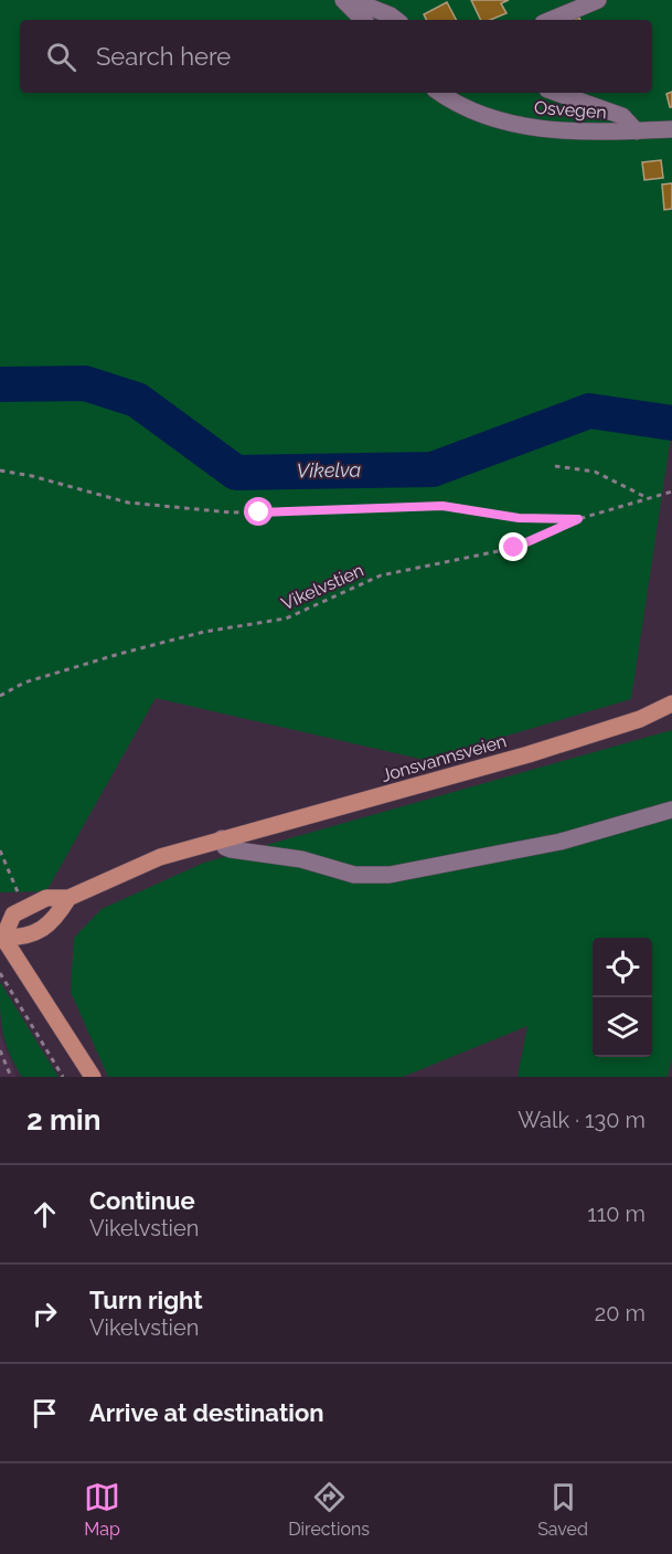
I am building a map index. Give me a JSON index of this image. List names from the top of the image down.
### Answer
{
  "streets": {
    "main road": ["Jonsvannsveien"],
    "street": ["Osvegen"],
    "path": ["Vikelvstien"]
  },
  "water": ["Vikelva"],
  "page": {
    "search": "Search here",
    "heading": ["2 min", "Walk · 130 m"],
    "list": [
      ["Continue", "Vikelvstien", "110 m"],
      ["Turn right", "Vikelvstien", "20 m"],
      "Arrive at destination"
    ],
    "nav": ["Map", "Directions", "Saved"]
  }
}
